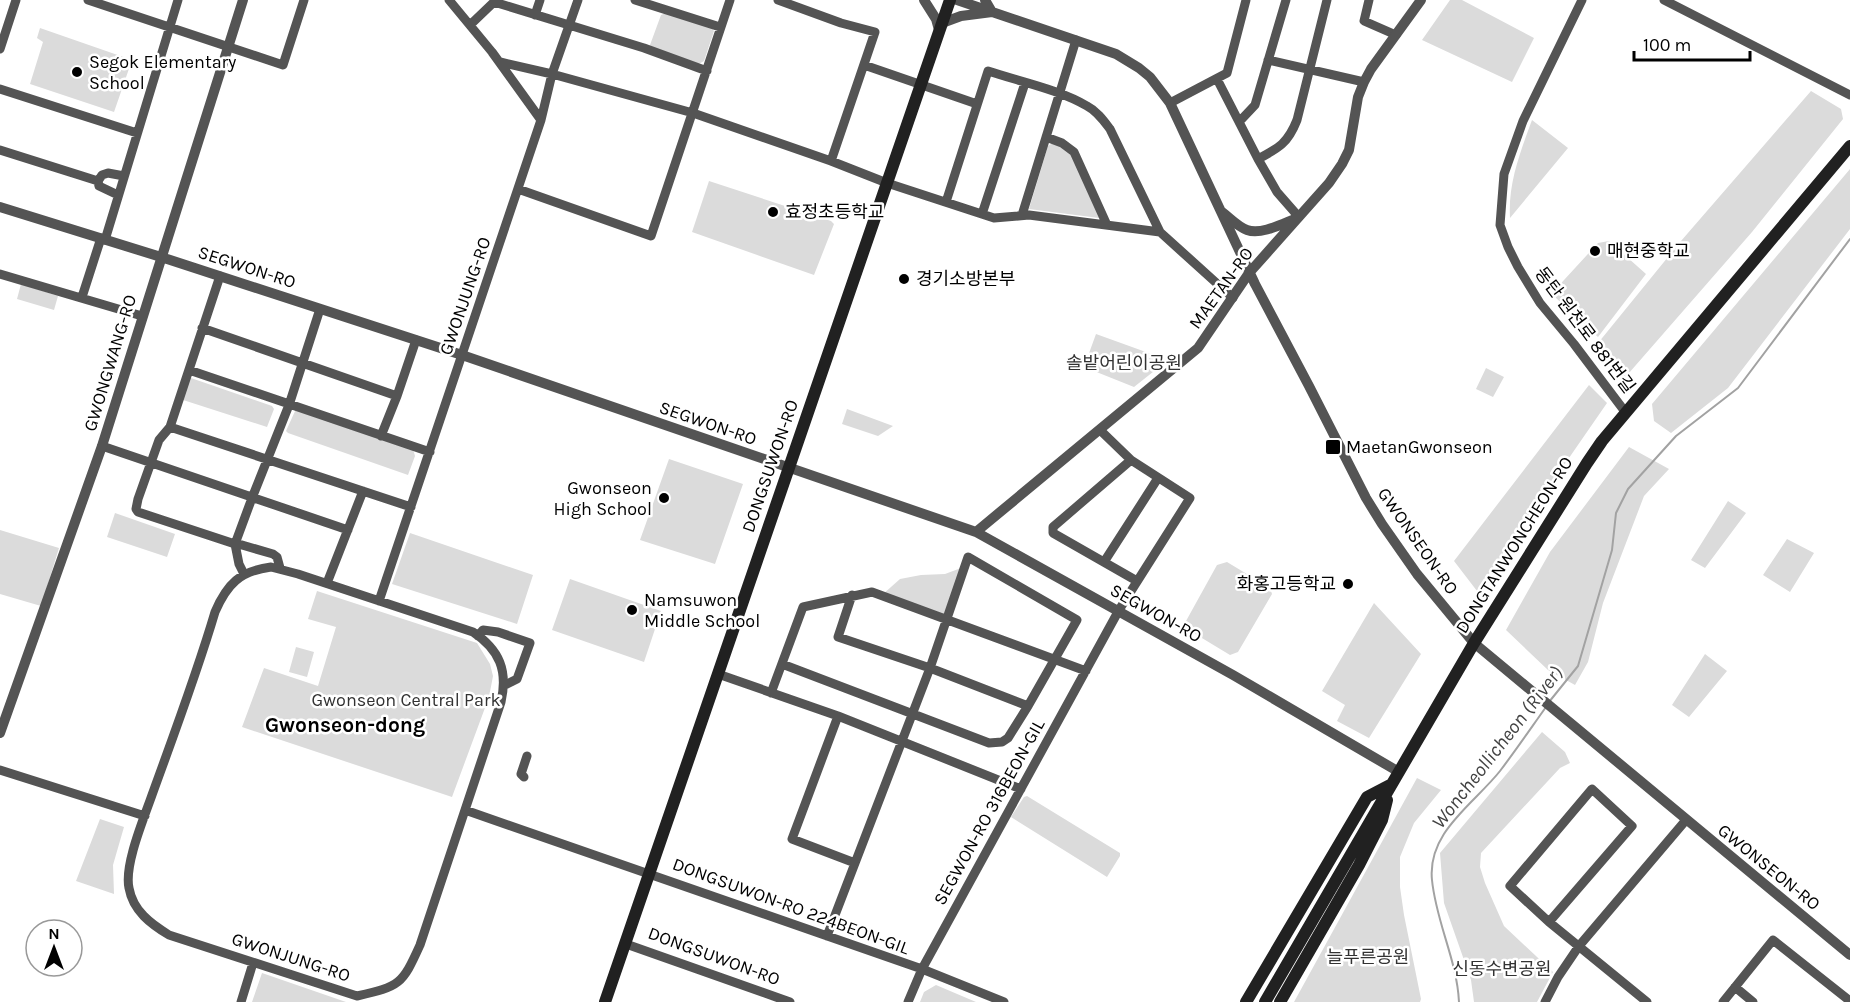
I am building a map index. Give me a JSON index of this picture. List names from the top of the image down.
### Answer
{
  "streets": {
    "main road": ["DONGSUWON-RO", "DONGTANWONCHEON-RO"],
    "street": [
      "SEGWON-RO",
      "MAETAN-RO",
      "GWONJUNG-RO",
      "동탄 원천로 881번길",
      "GWONGWANG-RO",
      "GWONSEON-RO",
      "SEGWON-RO 316BEON-GIL",
      "DONGSUWON-RO 224BEON-GIL"
    ]
  },
  "crossings": [
    ["SEGWON-RO", "MAETAN-RO"],
    ["SEGWON-RO", "GWONJUNG-RO"],
    ["SEGWON-RO", "GWONGWANG-RO"],
    ["SEGWON-RO", "DONGSUWON-RO"],
    ["SEGWON-RO", "DONGTANWONCHEON-RO"],
    ["SEGWON-RO", "SEGWON-RO 316BEON-GIL"],
    ["MAETAN-RO", "GWONSEON-RO"],
    ["GWONJUNG-RO", "DONGSUWON-RO 224BEON-GIL"],
    ["동탄 원천로 881번길", "DONGTANWONCHEON-RO"],
    ["DONGSUWON-RO", "DONGSUWON-RO 224BEON-GIL"],
    ["GWONSEON-RO", "DONGTANWONCHEON-RO"],
    ["SEGWON-RO 316BEON-GIL", "DONGSUWON-RO 224BEON-GIL"]
  ],
  "districts": ["Gwonseon-dong"],
  "water": ["Woncheollicheon (River)"],
  "parks": [
    "솔밭어린이공원",
    "Gwonseon Central Park",
    "늘푸른공원",
    "신동수변공원"
  ],
  "places": {
    "other": [
      "Segok Elementary School",
      "효정초등학교",
      "매현중학교",
      "경기소방본부",
      "Gwonseon High School",
      "화홍고등학교",
      "Namsuwon Middle School"
    ],
    "transit": ["MaetanGwonseon"]
  },
  "scale_bar": "100 m",
  "north": "top"
}
